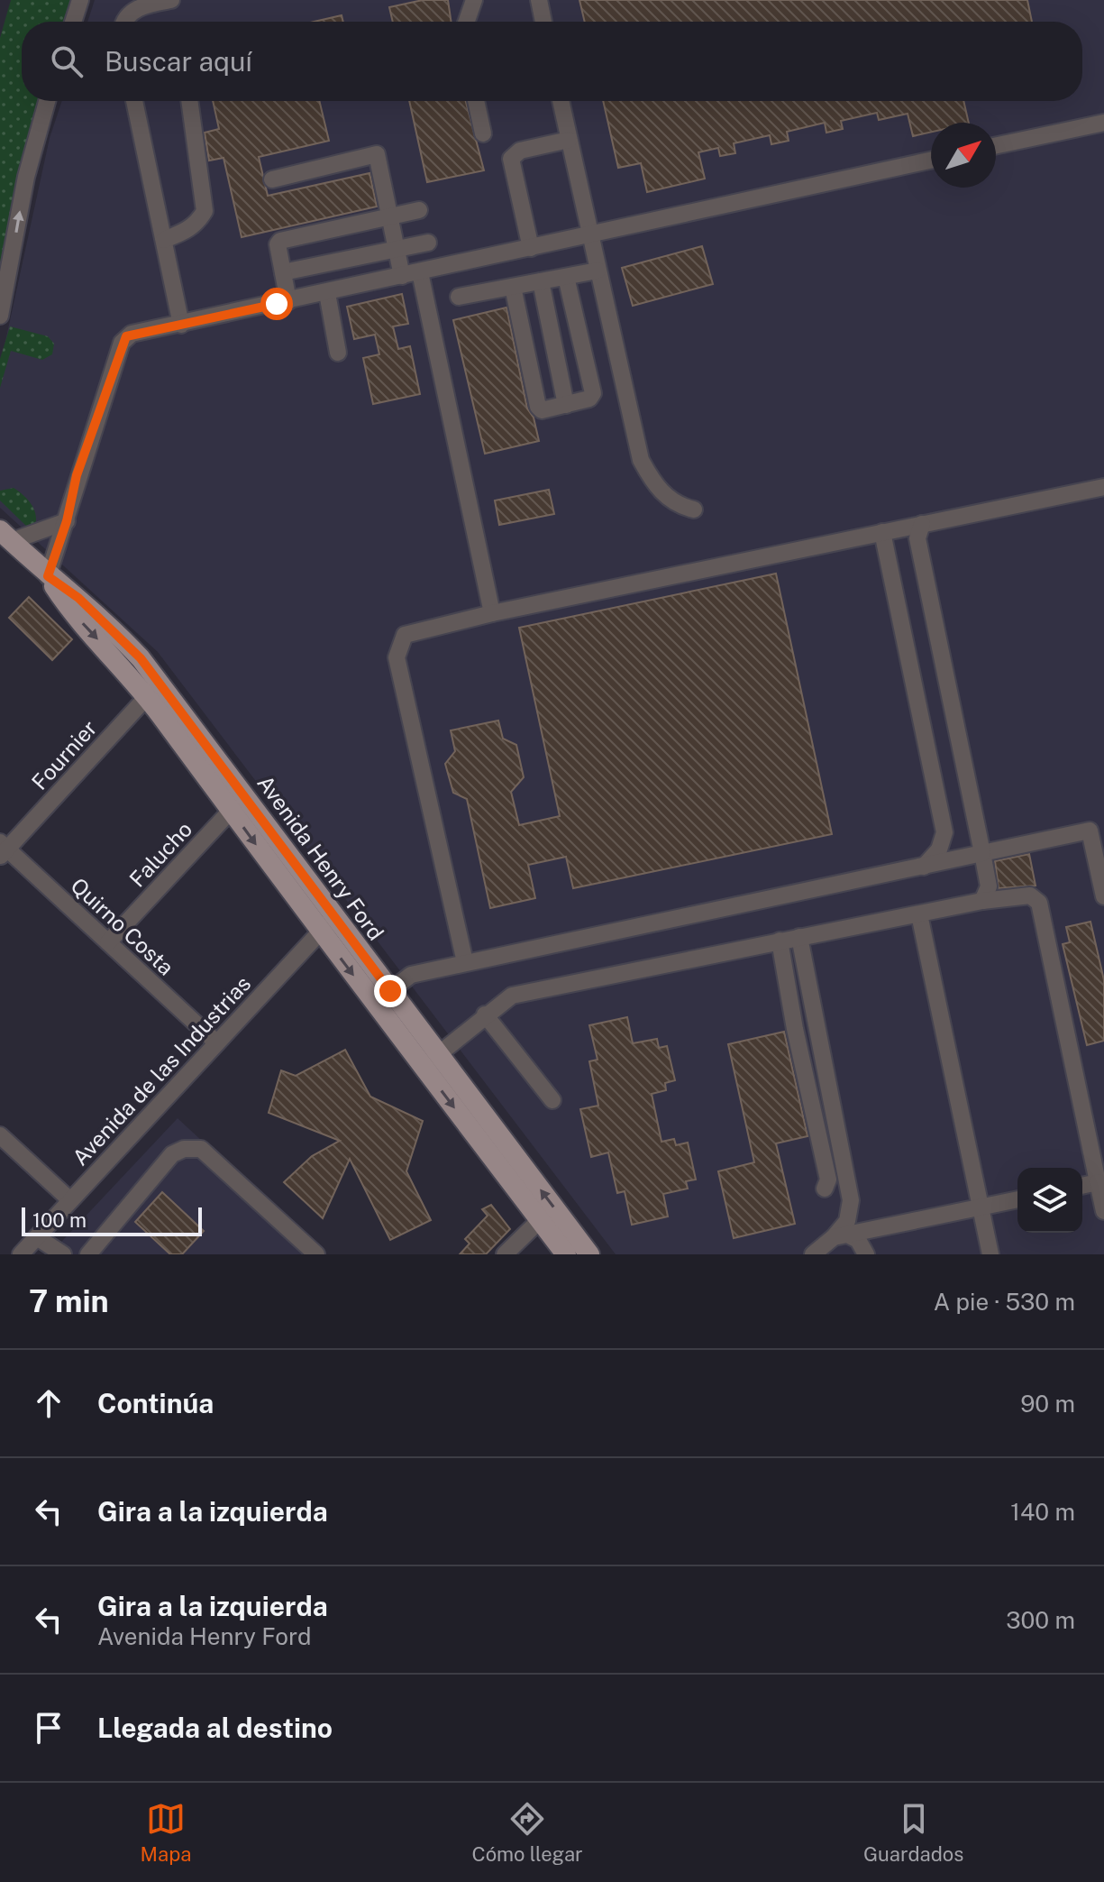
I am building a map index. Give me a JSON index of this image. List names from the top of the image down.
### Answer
{
  "streets": {
    "main road": ["Avenida Henry Ford"],
    "street": [
      "Fournier",
      "Falucho",
      "Quirno Costa",
      "Avenida de las Industrias"
    ]
  },
  "crossings": [
    ["Fournier", "Avenida Henry Ford"],
    ["Fournier", "Quirno Costa"],
    ["Falucho", "Avenida Henry Ford"],
    ["Falucho", "Quirno Costa"],
    ["Avenida Henry Ford", "Avenida de las Industrias"],
    ["Quirno Costa", "Avenida de las Industrias"]
  ],
  "scale_bar": "100 m",
  "north": "top right",
  "page": {
    "search": "Buscar aquí",
    "scale": "100 m",
    "heading": ["7 min", "A pie · 530 m"],
    "list": [
      ["Continúa", "90 m"],
      ["Gira a la izquierda", "140 m"],
      ["Gira a la izquierda", "Avenida Henry Ford", "300 m"],
      "Llegada al destino"
    ],
    "nav": ["Mapa", "Cómo llegar", "Guardados"]
  }
}
